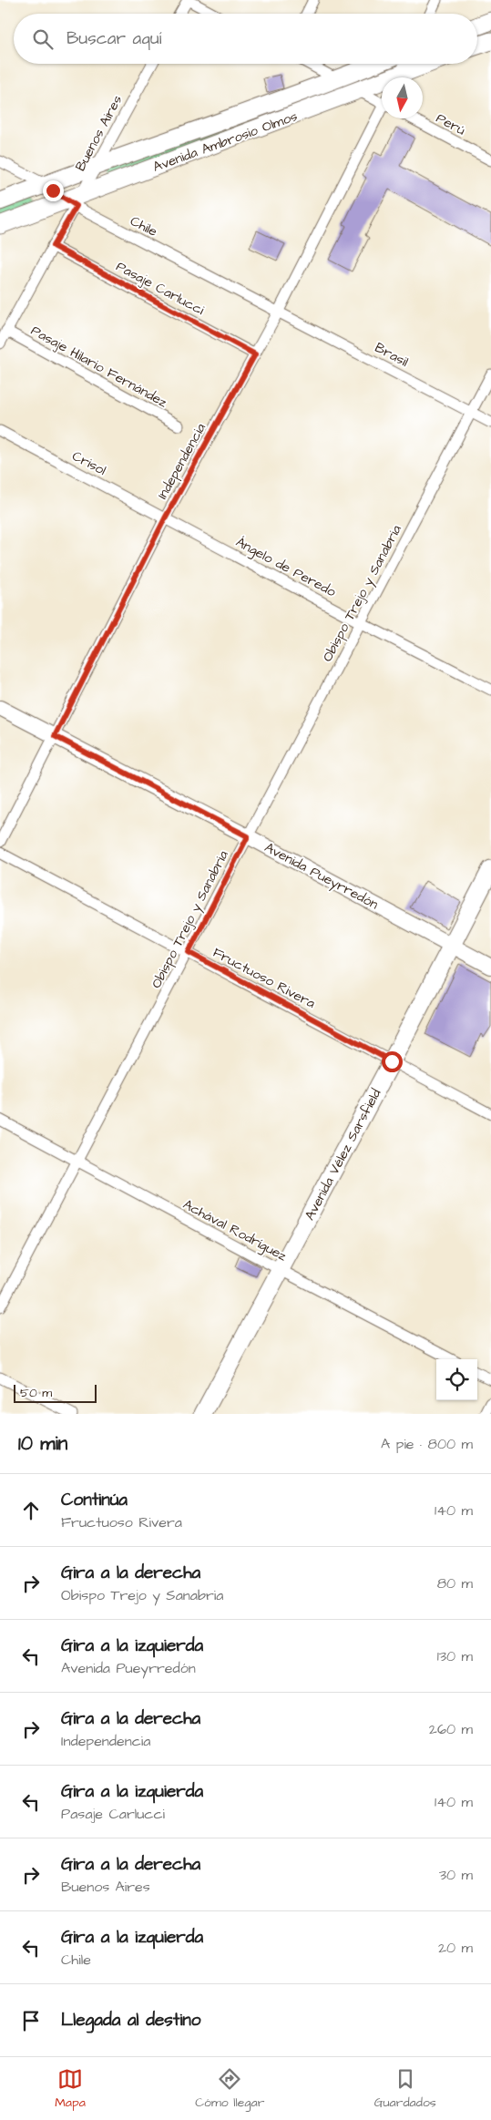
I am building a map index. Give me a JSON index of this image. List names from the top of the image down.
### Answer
{
  "streets": {
    "main road": ["Avenida Ambrosio Olmos", "Avenida Pueyrredón", "Avenida Vélez Sarsfield"],
    "street": [
      "Perú",
      "Buenos Aires",
      "Chile",
      "Pasaje Carlucci",
      "Brasil",
      "Pasaje Hilario Fernández",
      "Independencia",
      "Crisol",
      "Ángelo de Peredo",
      "Obispo Trejo y Sanabria",
      "Fructuoso Rivera",
      "Achával Rodríguez"
    ]
  },
  "crossings": [
    ["Buenos Aires", "Avenida Ambrosio Olmos"],
    ["Buenos Aires", "Chile"],
    ["Buenos Aires", "Pasaje Carlucci"],
    ["Buenos Aires", "Pasaje Hilario Fernández"],
    ["Avenida Ambrosio Olmos", "Chile"],
    ["Chile", "Brasil"],
    ["Chile", "Independencia"],
    ["Pasaje Carlucci", "Independencia"],
    ["Brasil", "Independencia"],
    ["Brasil", "Obispo Trejo y Sanabria"],
    ["Independencia", "Crisol"],
    ["Independencia", "Ángelo de Peredo"],
    ["Independencia", "Avenida Pueyrredón"],
    ["Crisol", "Ángelo de Peredo"],
    ["Ángelo de Peredo", "Obispo Trejo y Sanabria"],
    ["Obispo Trejo y Sanabria", "Avenida Pueyrredón"],
    ["Obispo Trejo y Sanabria", "Fructuoso Rivera"],
    ["Obispo Trejo y Sanabria", "Achával Rodríguez"],
    ["Avenida Pueyrredón", "Avenida Vélez Sarsfield"],
    ["Fructuoso Rivera", "Avenida Vélez Sarsfield"],
    ["Avenida Vélez Sarsfield", "Achával Rodríguez"]
  ],
  "scale_bar": "50 m",
  "north": "bottom",
  "page": {
    "search": "Buscar aquí",
    "scale": "50 m",
    "heading": ["10 min", "A pie · 800 m"],
    "list": [
      ["Continúa", "Fructuoso Rivera", "140 m"],
      ["Gira a la derecha", "Obispo Trejo y Sanabria", "80 m"],
      ["Gira a la izquierda", "Avenida Pueyrredón", "130 m"],
      ["Gira a la derecha", "Independencia", "260 m"],
      ["Gira a la izquierda", "Pasaje Carlucci", "140 m"],
      ["Gira a la derecha", "Buenos Aires", "30 m"],
      ["Gira a la izquierda", "Chile", "20 m"],
      "Llegada al destino"
    ],
    "nav": ["Mapa", "Cómo llegar", "Guardados"]
  }
}
